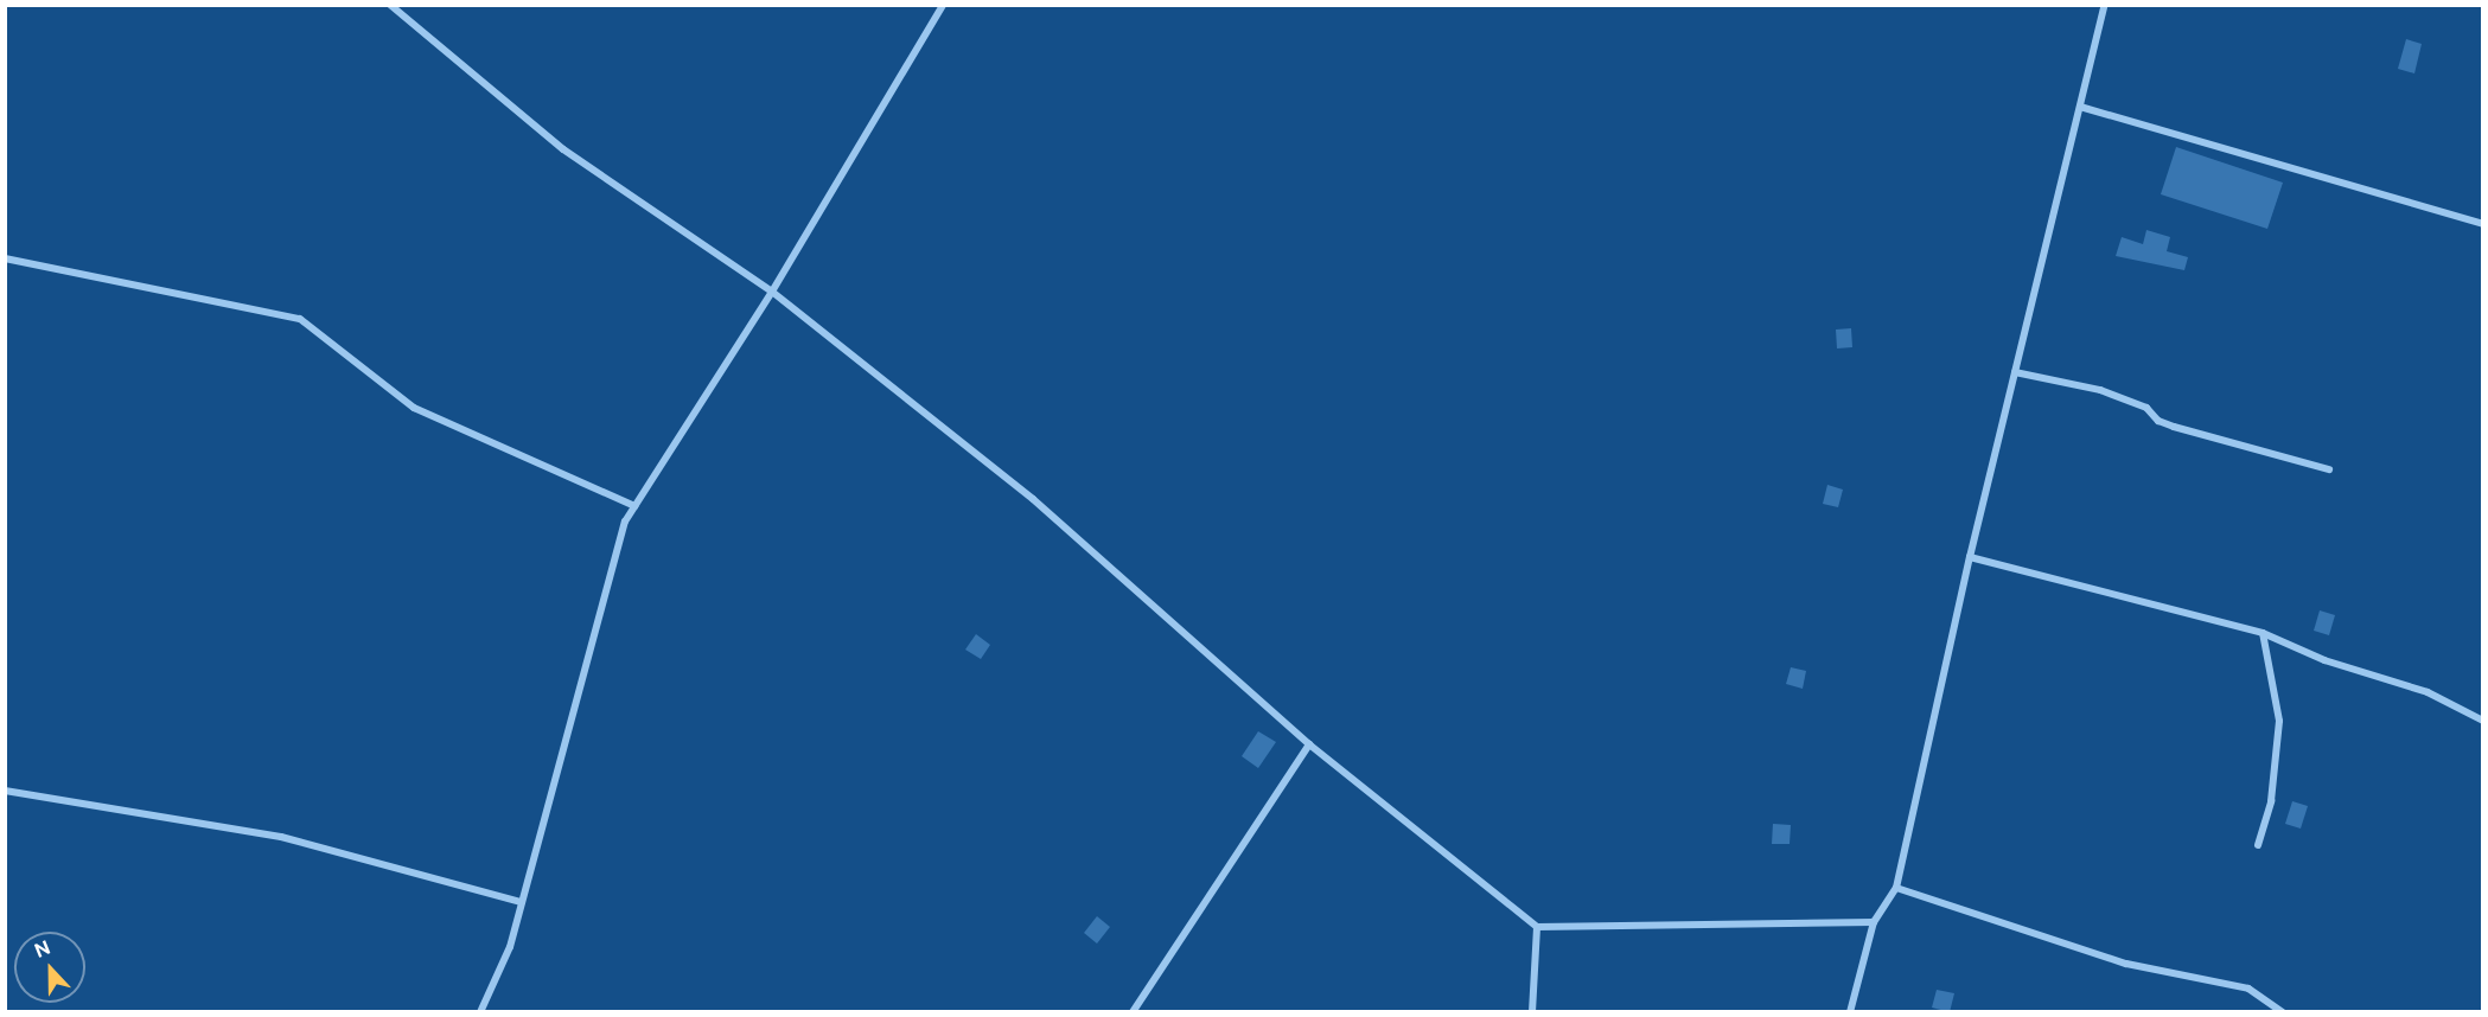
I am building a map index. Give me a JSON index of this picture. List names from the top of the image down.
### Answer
{
  "north": "top"
}
